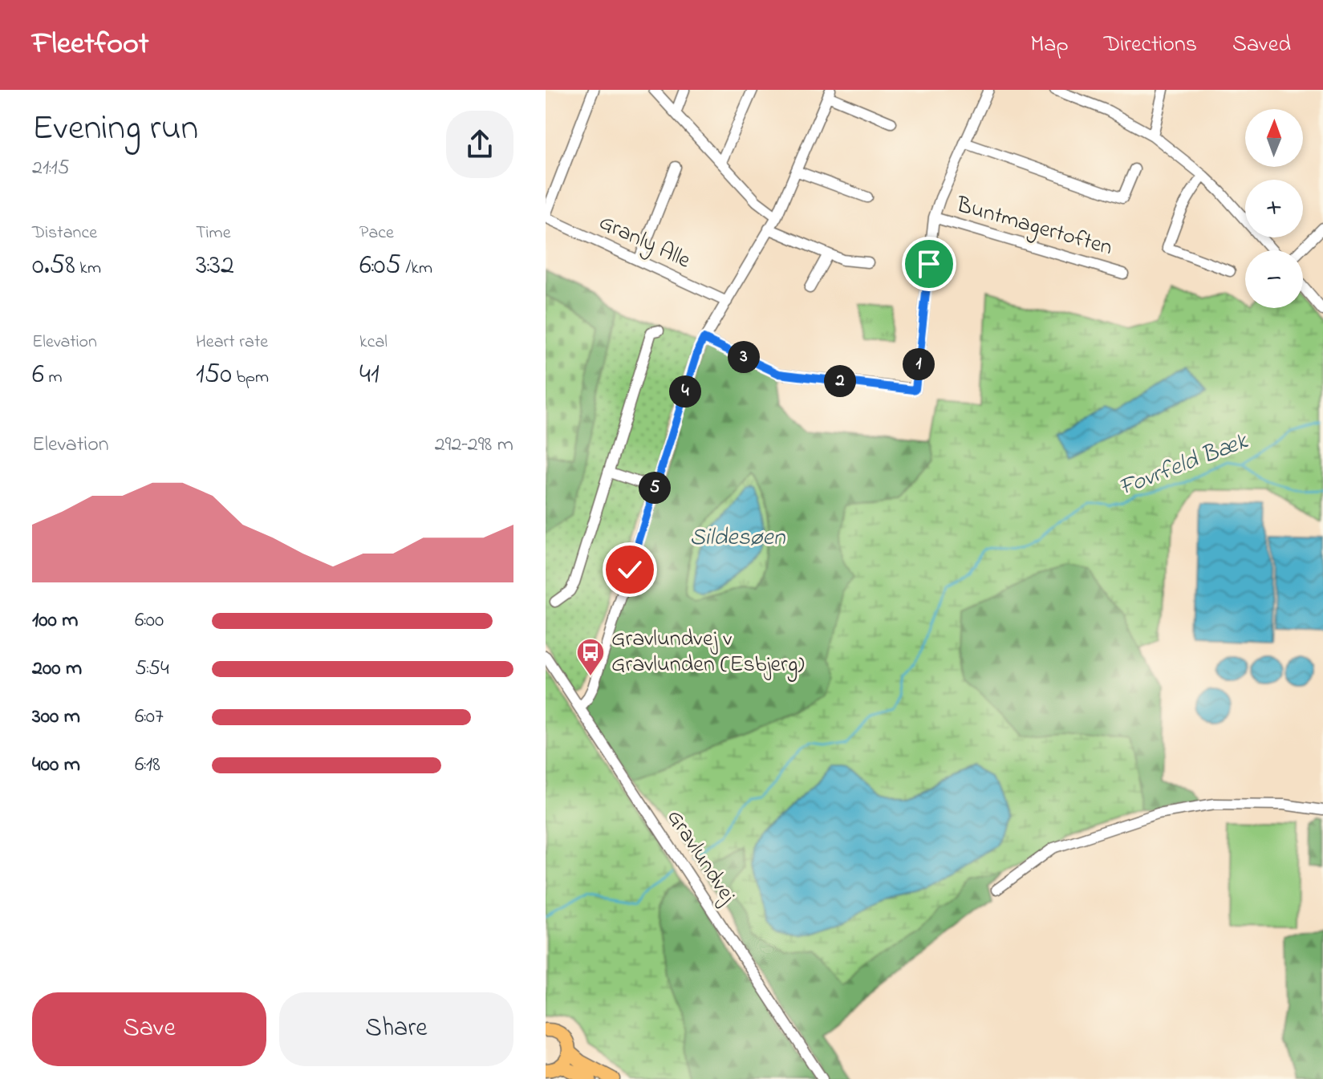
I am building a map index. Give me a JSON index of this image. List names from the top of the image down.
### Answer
{
  "streets": {
    "street": ["Buntmagertoften", "Granly Alle", "Gravlundvej"]
  },
  "water": ["Fovrfeld Bæk", "Sildesøen"],
  "places": {
    "bus stop": ["Gravlundvej v Gravlunden (Esbjerg)"]
  },
  "north": "top",
  "page": {
    "header": "Fleetfoot",
    "nav": ["Map", "Directions", "Saved"],
    "heading": ["Evening run", "21:15"],
    "map_buttons": ["+", "−"],
    "stats": [
      ["Distance", "0.58 km"],
      ["Time", "3:32"],
      ["Pace", "6:05 /km"],
      ["Elevation", "6 m"],
      ["Heart rate", "150 bpm"],
      ["kcal", "41"]
    ],
    "pins": [
      "3",
      "1",
      "2",
      "4",
      "5"
    ],
    "chart": ["Elevation", "292–298 m"],
    "list": [
      {
        "name": "100 m",
        "note": "6:00"
      },
      {
        "name": "200 m",
        "note": "5:54"
      },
      {
        "name": "300 m",
        "note": "6:07"
      },
      {
        "name": "400 m",
        "note": "6:18"
      }
    ],
    "buttons": ["Save", "Share"]
  }
}
